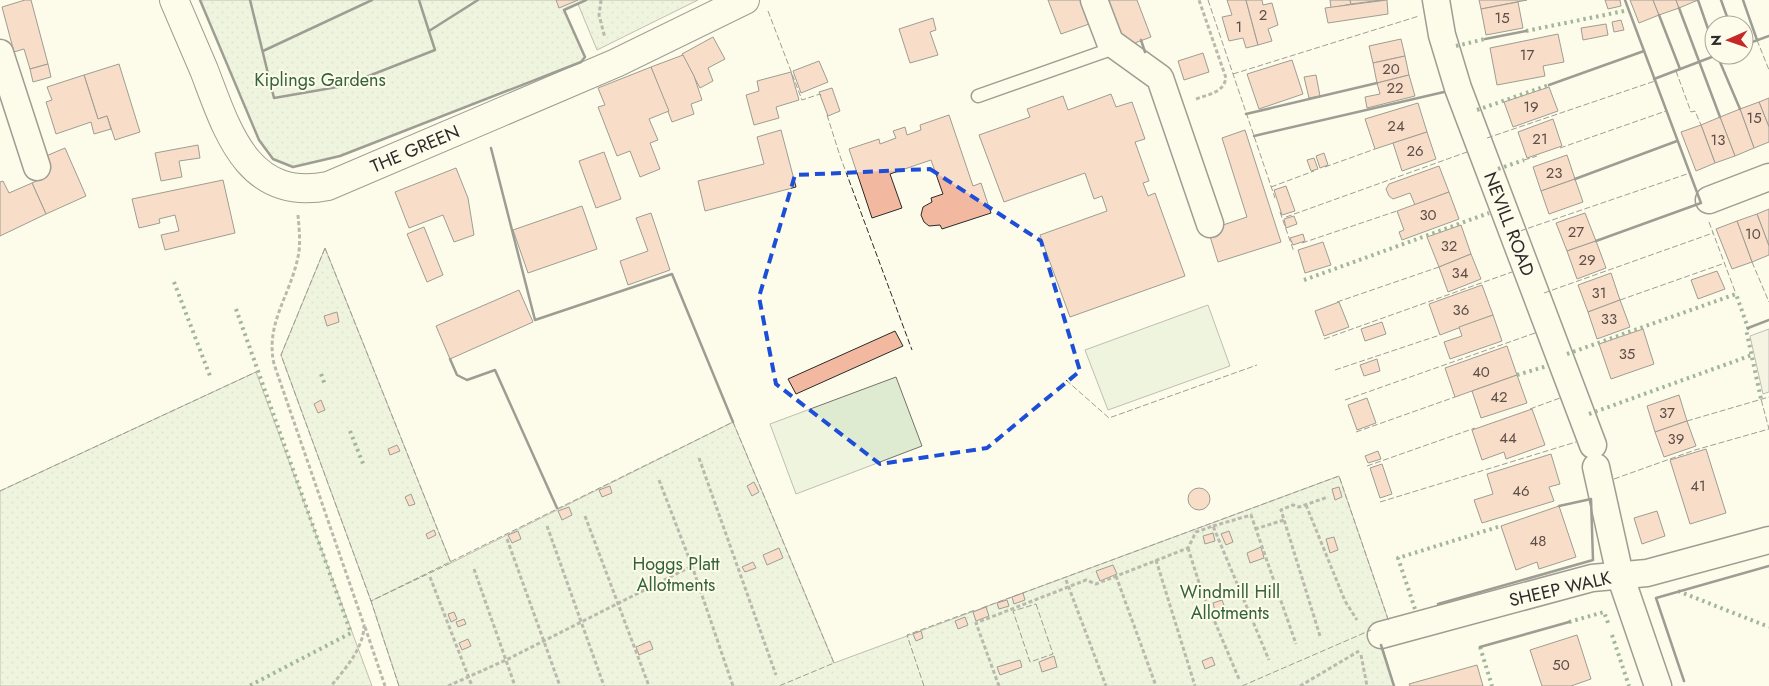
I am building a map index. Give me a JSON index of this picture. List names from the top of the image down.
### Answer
{
  "streets": {
    "main road": ["THE GREEN"],
    "street": ["NEVILL ROAD", "SHEEP WALK"]
  },
  "crossings": [
    ["NEVILL ROAD", "SHEEP WALK"]
  ],
  "parks": ["Kiplings Gardens", "Hoggs Platt Allotments", "Windmill Hill Allotments"],
  "house_numbers": [
    "2",
    "15",
    "1",
    "17",
    "20",
    "22",
    "19",
    "15",
    "24",
    "21",
    "13",
    "26",
    "23",
    "30",
    "27",
    "10",
    "32",
    "29",
    "34",
    "31",
    "36",
    "33",
    "35",
    "40",
    "42",
    "37",
    "44",
    "39",
    "41",
    "46",
    "48",
    "50"
  ],
  "north": "left"
}
